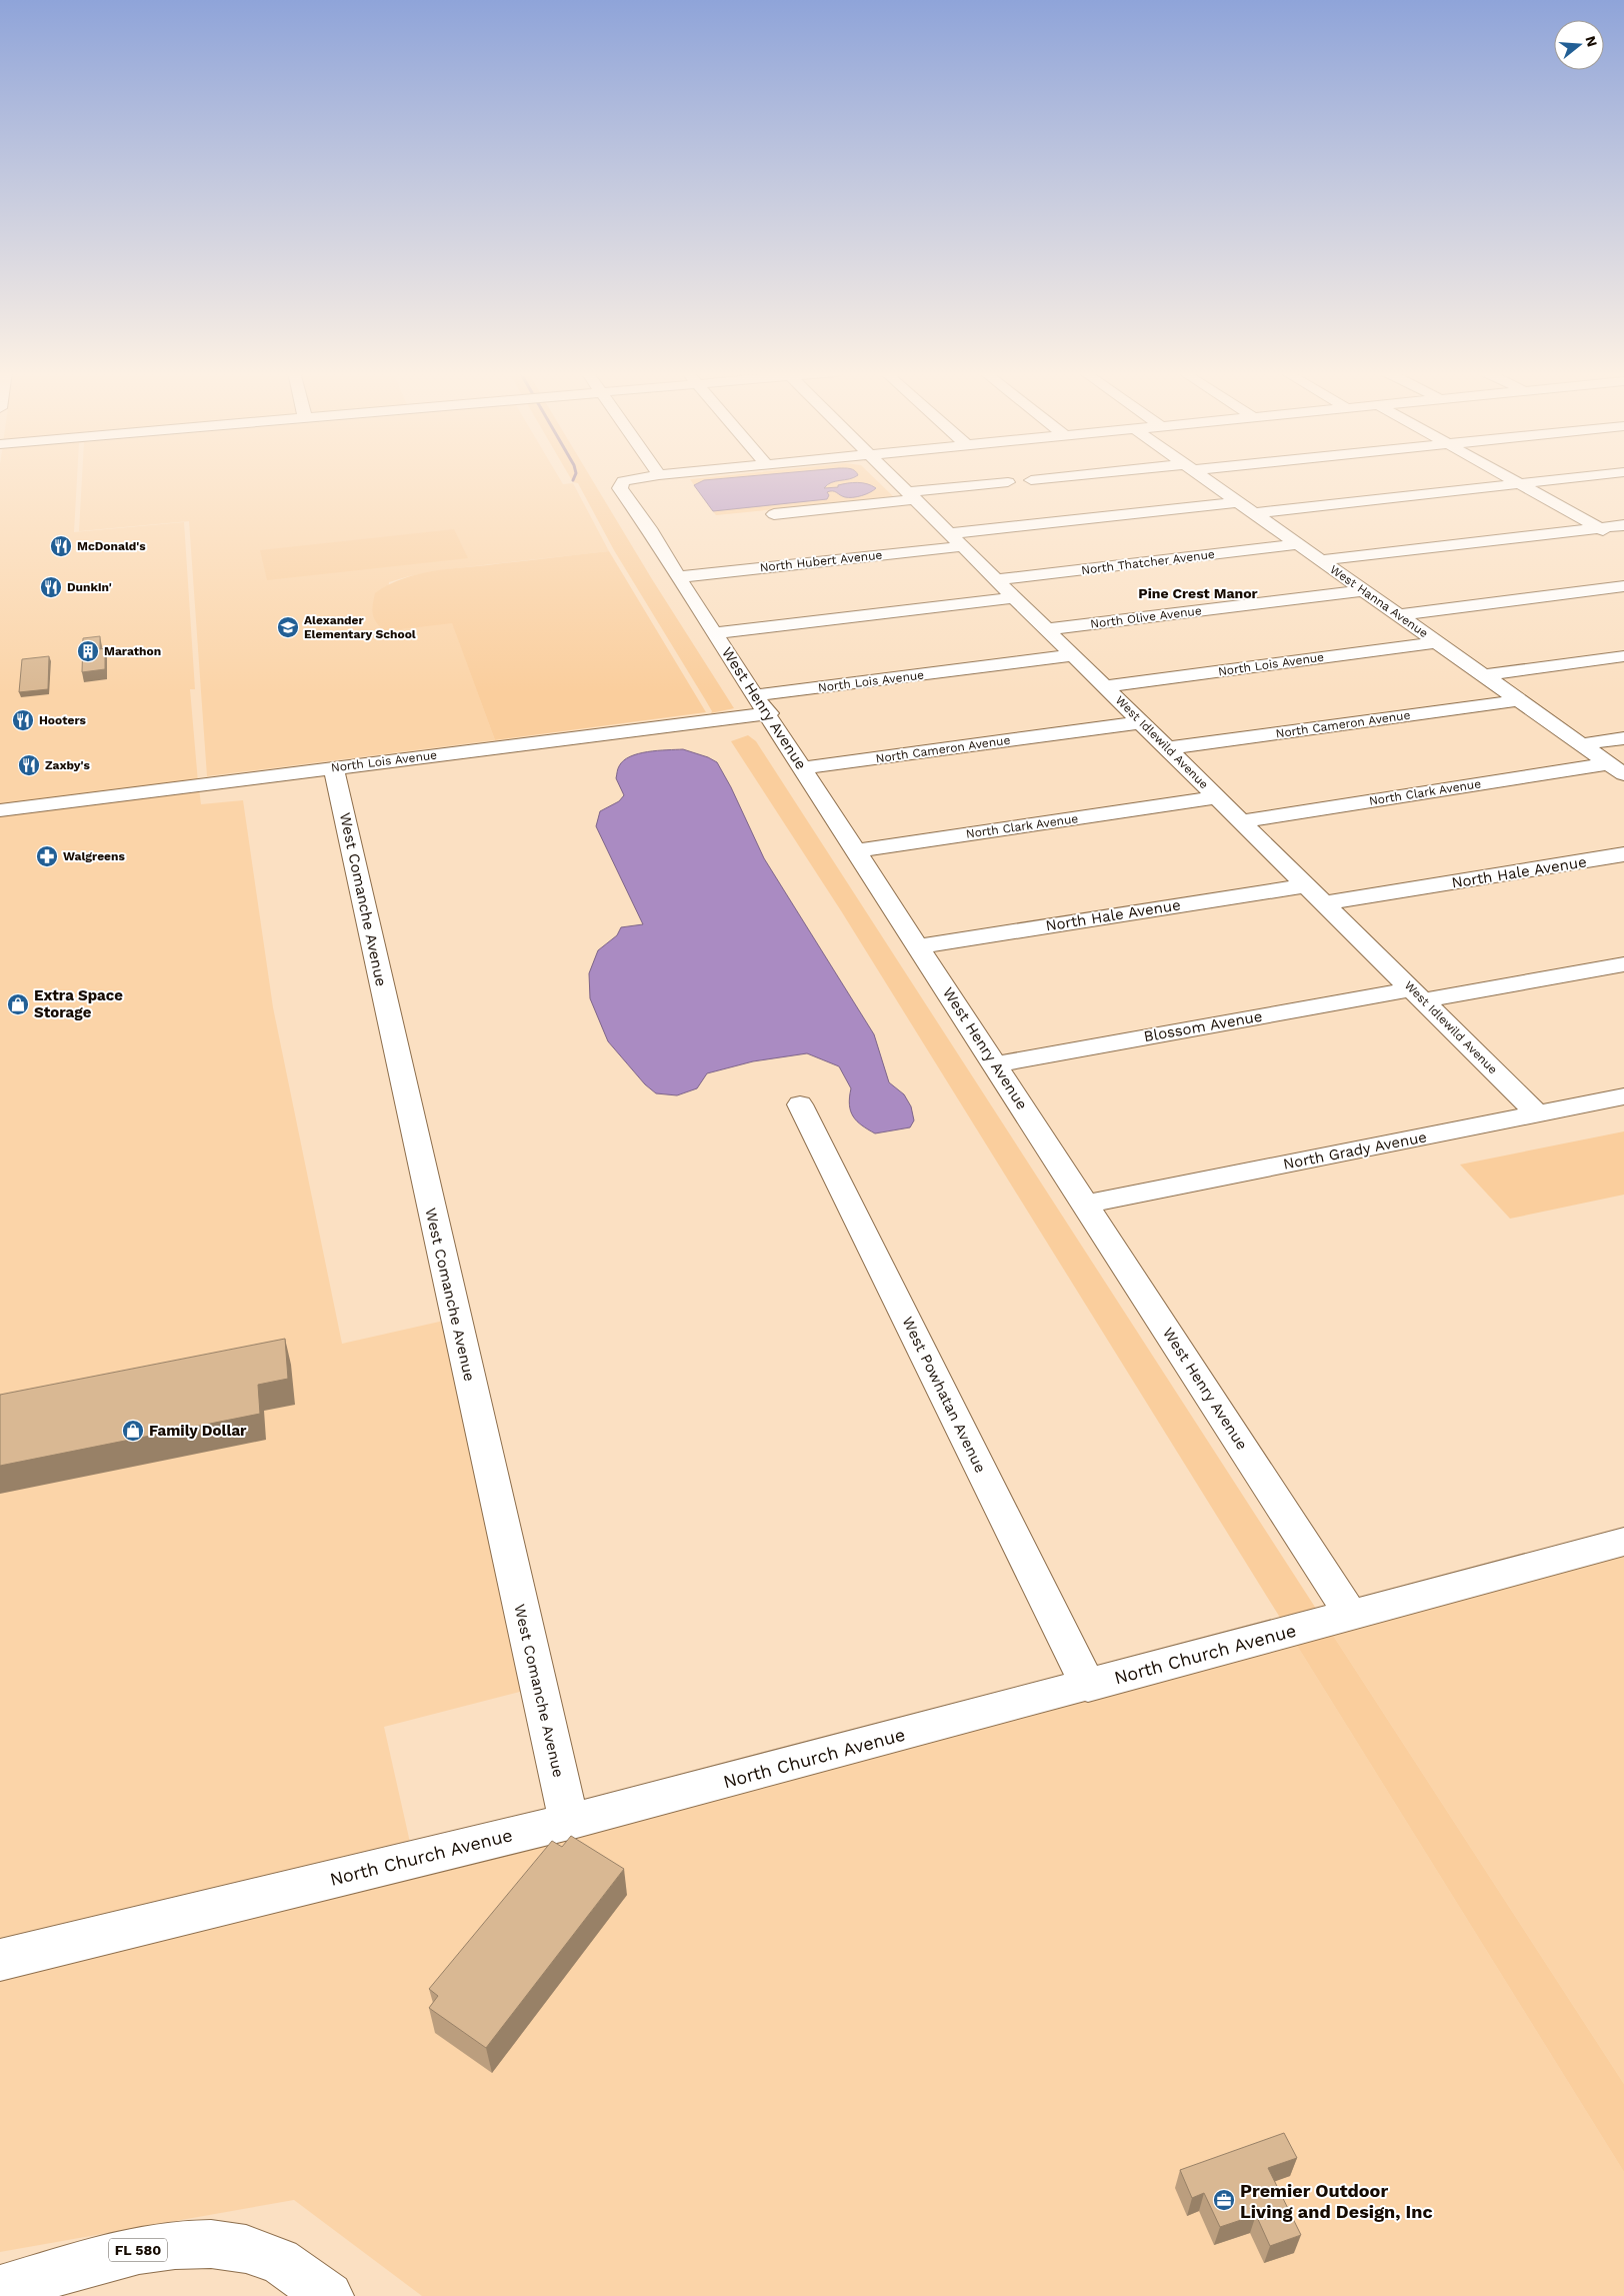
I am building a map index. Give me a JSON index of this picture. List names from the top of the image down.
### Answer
{
  "streets": {
    "street": [
      "North Hubert Avenue",
      "North Thatcher Avenue",
      "West Hanna Avenue",
      "North Olive Avenue",
      "North Lois Avenue",
      "West Henry Avenue",
      "North Cameron Avenue",
      "West Idlewild Avenue",
      "North Clark Avenue",
      "North Hale Avenue",
      "West Comanche Avenue",
      "Blossom Avenue",
      "North Grady Avenue",
      "West Powhatan Avenue",
      "North Church Avenue",
      "FL 580"
    ]
  },
  "crossings": [
    ["North Hubert Avenue", "West Hanna Avenue"],
    ["North Hubert Avenue", "West Henry Avenue"],
    ["North Hubert Avenue", "West Idlewild Avenue"],
    ["North Thatcher Avenue", "West Hanna Avenue"],
    ["North Thatcher Avenue", "West Idlewild Avenue"],
    ["West Hanna Avenue", "North Olive Avenue"],
    ["West Hanna Avenue", "North Lois Avenue"],
    ["West Hanna Avenue", "North Cameron Avenue"],
    ["West Hanna Avenue", "North Clark Avenue"],
    ["North Olive Avenue", "West Idlewild Avenue"],
    ["North Lois Avenue", "West Henry Avenue"],
    ["North Lois Avenue", "West Idlewild Avenue"],
    ["North Lois Avenue", "West Comanche Avenue"],
    ["West Henry Avenue", "North Cameron Avenue"],
    ["West Henry Avenue", "North Clark Avenue"],
    ["West Henry Avenue", "North Hale Avenue"],
    ["West Henry Avenue", "Blossom Avenue"],
    ["West Henry Avenue", "North Grady Avenue"],
    ["West Henry Avenue", "North Church Avenue"],
    ["North Cameron Avenue", "West Idlewild Avenue"],
    ["West Idlewild Avenue", "North Clark Avenue"],
    ["West Idlewild Avenue", "North Hale Avenue"],
    ["West Idlewild Avenue", "Blossom Avenue"],
    ["West Idlewild Avenue", "North Grady Avenue"],
    ["West Comanche Avenue", "North Church Avenue"],
    ["West Powhatan Avenue", "North Church Avenue"]
  ],
  "districts": ["Pine Crest Manor"],
  "places": {
    "restaurant": [
      "McDonald's",
      "Dunkin'",
      "Hooters",
      "Zaxby's"
    ],
    "school or university": ["Alexander Elementary School"],
    "building": ["Marathon"],
    "pharmacy": ["Walgreens"],
    "shop": ["Extra Space Storage", "Family Dollar"],
    "office": ["Premier Outdoor Living and Design, Inc"]
  },
  "north": "right"
}
